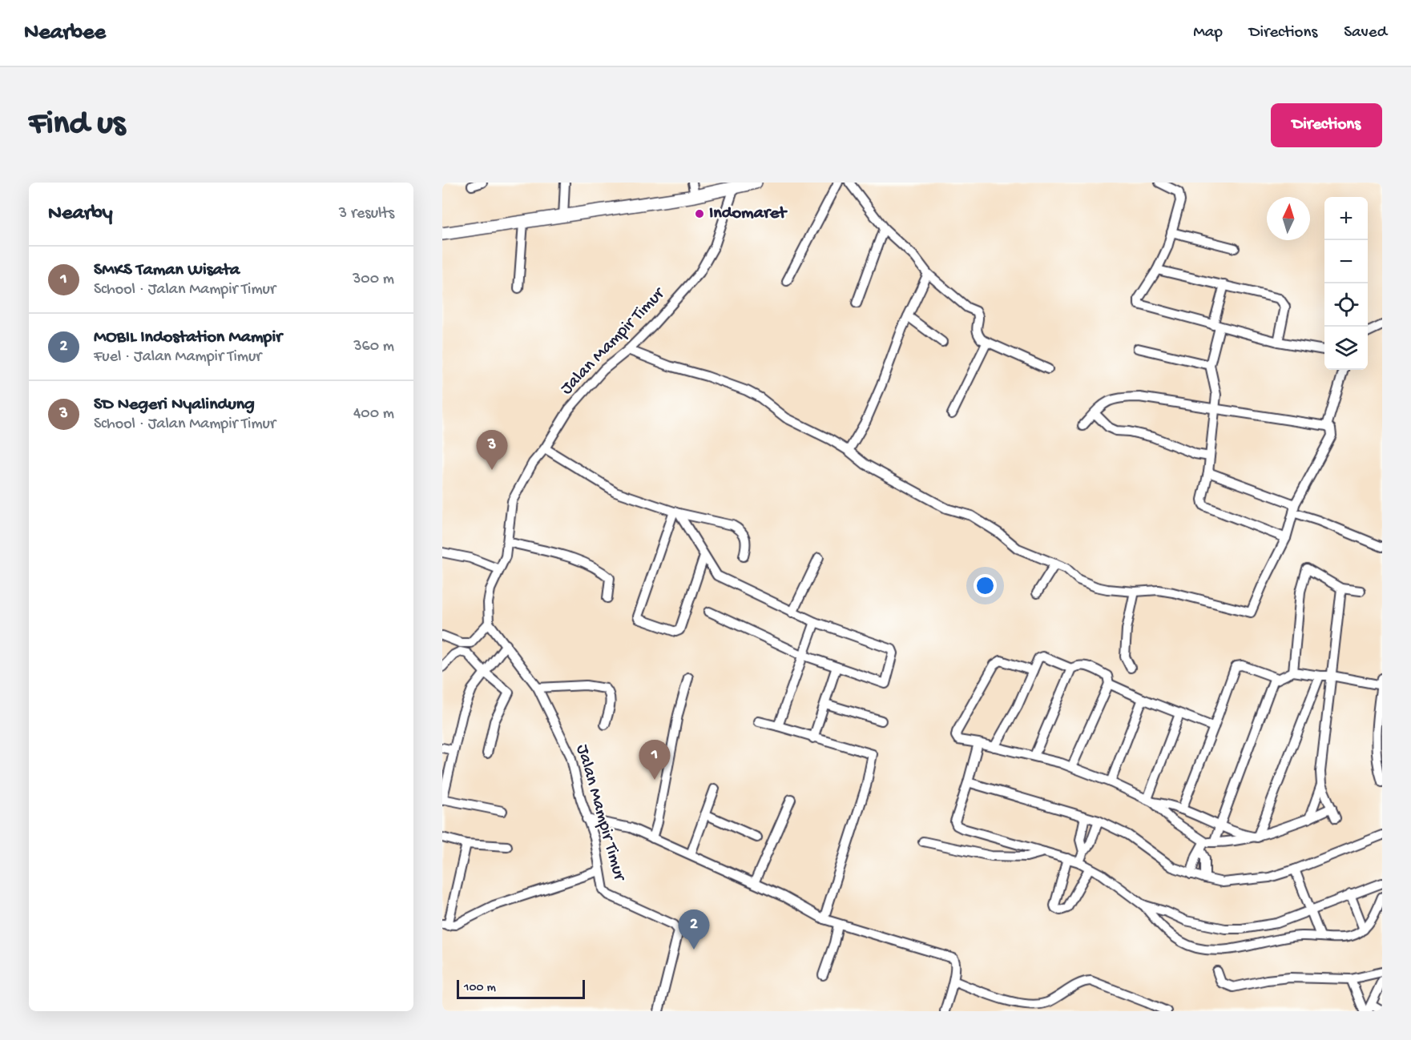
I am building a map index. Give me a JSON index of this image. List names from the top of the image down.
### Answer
{
  "streets": {
    "street": ["Jalan Mampir Timur"]
  },
  "places": ["Indomaret"],
  "scale_bar": "100 m",
  "north": "top",
  "page": {
    "header": "Nearbee",
    "nav": ["Map", "Directions", "Saved"],
    "buttons": "Directions",
    "title": "Find us",
    "heading": ["Nearby", "3 results"],
    "map_buttons": ["+", "−"],
    "list": [
      {
        "mark": "1",
        "name": "SMKS Taman Wisata",
        "note": "School · Jalan Mampir Timur",
        "value": "300 m"
      },
      {
        "mark": "2",
        "name": "MOBIL Indostation Mampir",
        "note": "Fuel · Jalan Mampir Timur",
        "value": "360 m"
      },
      {
        "mark": "3",
        "name": "SD Negeri Nyalindung",
        "note": "School · Jalan Mampir Timur",
        "value": "400 m"
      }
    ],
    "pins": ["3", "1", "2"],
    "scale": "100 m"
  }
}
